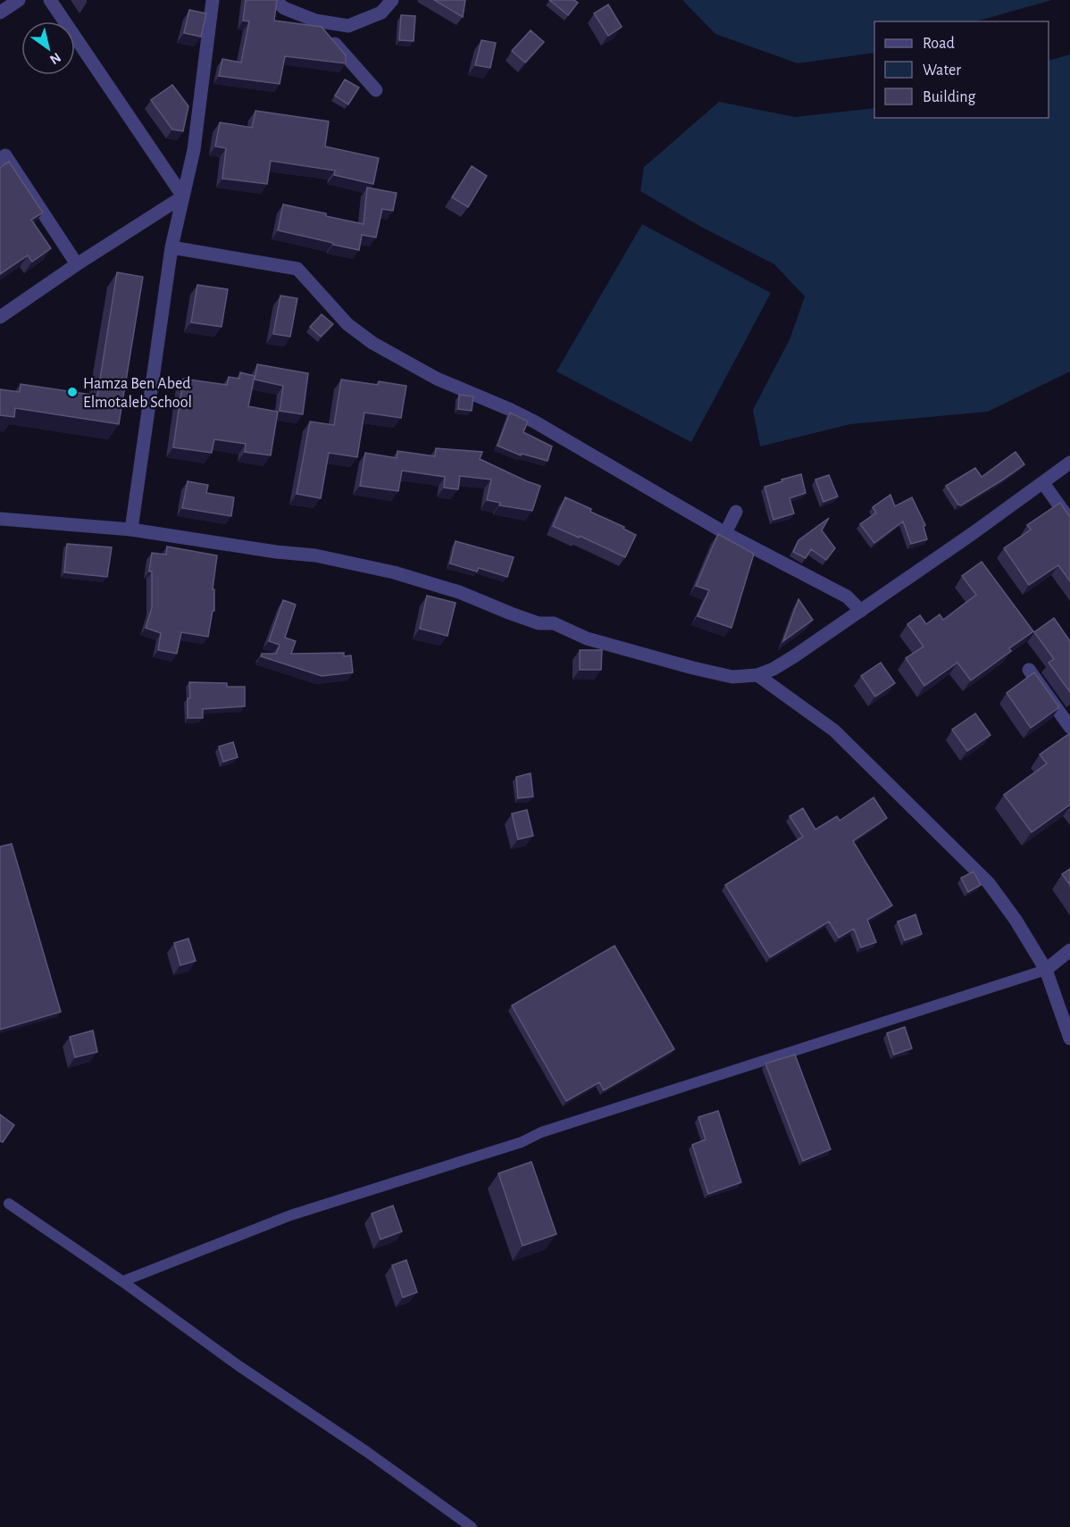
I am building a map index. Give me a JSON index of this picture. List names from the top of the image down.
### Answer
{
  "places": ["Hamza Ben Abed Elmotaleb School"],
  "legend": ["Road", "Water", "Building"],
  "north": "bottom right"
}
